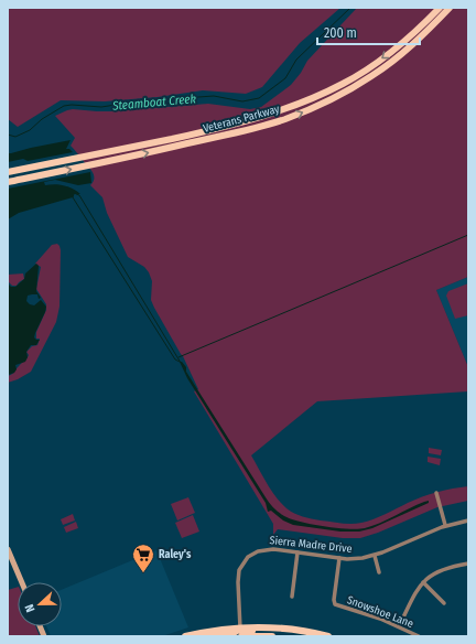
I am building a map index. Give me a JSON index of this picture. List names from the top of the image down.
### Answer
{
  "streets": {
    "main road": ["Veterans Parkway"],
    "street": ["Sierra Madre Drive", "Snowshoe Lane"]
  },
  "crossings": [
    ["Sierra Madre Drive", "Snowshoe Lane"]
  ],
  "water": ["Steamboat Creek"],
  "places": {
    "supermarket": ["Raley's"]
  },
  "scale_bar": "200 m",
  "north": "left"
}
